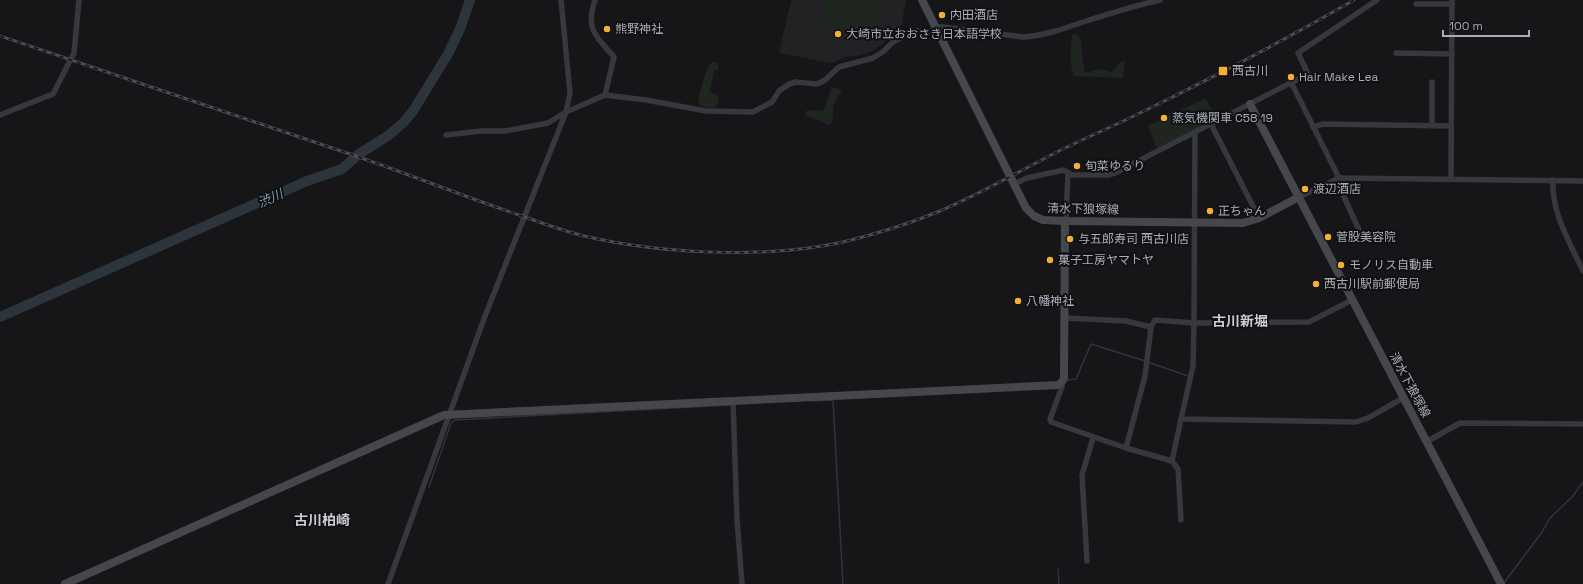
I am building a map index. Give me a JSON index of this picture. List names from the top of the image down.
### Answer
{
  "streets": {
    "street": ["清水下狼塚線"]
  },
  "districts": ["古川新堀", "古川柏崎"],
  "water": ["渋川"],
  "places": {
    "other": [
      "内田酒店",
      "熊野神社",
      "大崎市立おおさき日本語学校",
      "Hair Make Lea",
      "蒸気機関車 C58 19",
      "旬菜ゆるり",
      "渡辺酒店",
      "正ちゃん",
      "菅股美容院",
      "与五郎寿司 西古川店",
      "菓子工房ヤマトヤ",
      "モノリス自動車",
      "西古川駅前郵便局",
      "八幡神社"
    ],
    "transit": ["西古川"]
  },
  "scale_bar": "100 m"
}
